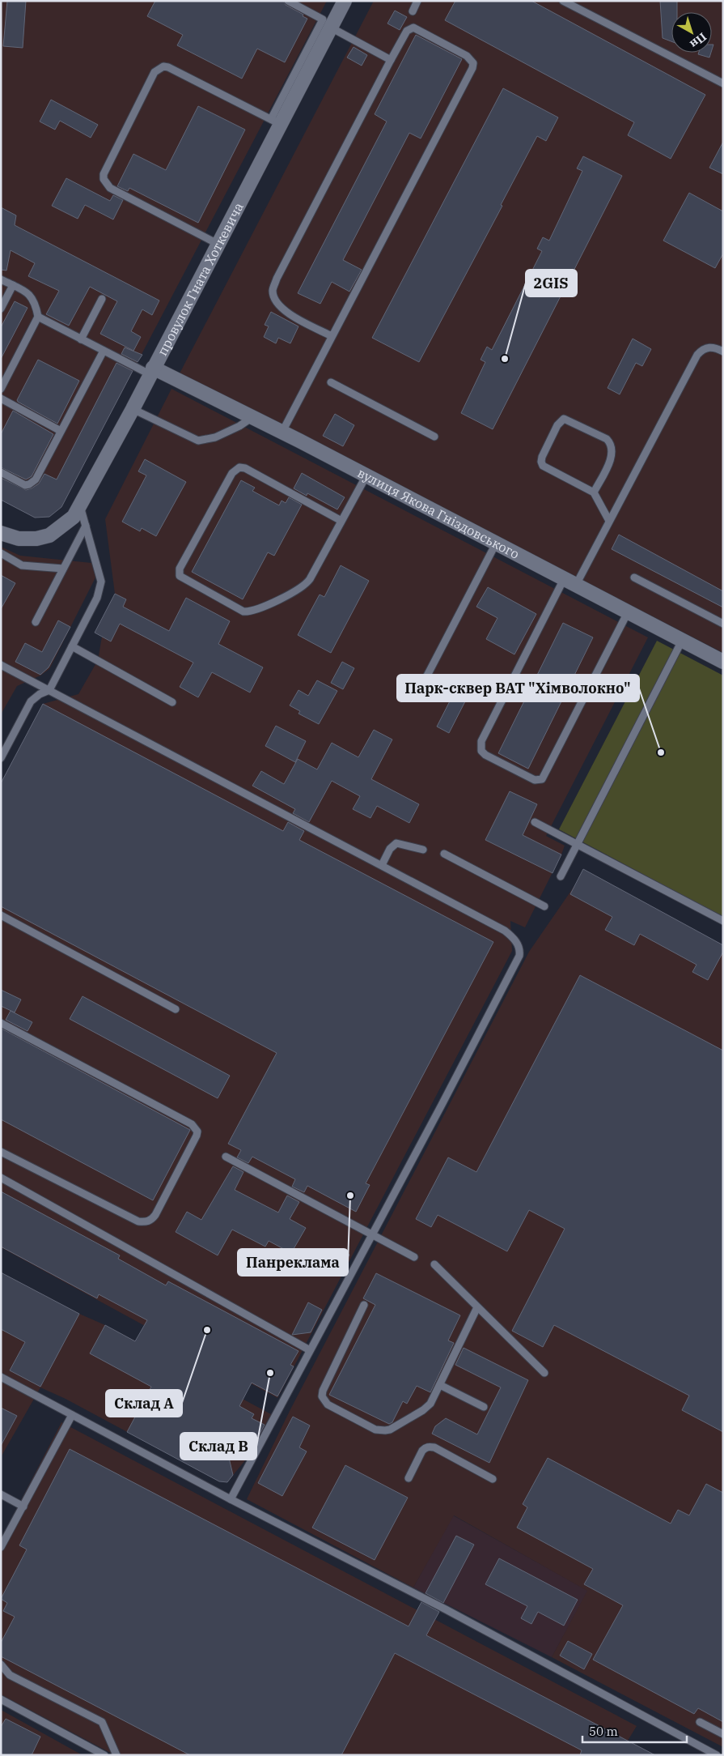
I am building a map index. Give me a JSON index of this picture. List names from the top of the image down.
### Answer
{
  "streets": {
    "street": ["провулок Гната Хоткевича", "вулиця Якова Гніздовського"]
  },
  "crossings": [
    ["провулок Гната Хоткевича", "вулиця Якова Гніздовського"]
  ],
  "places": [
    "2GIS",
    "Парк-сквер ВАТ \"Хімволокно\"",
    "Панреклама",
    "Склад A",
    "Склад B"
  ],
  "scale_bar": "50 m",
  "north": "bottom right"
}
